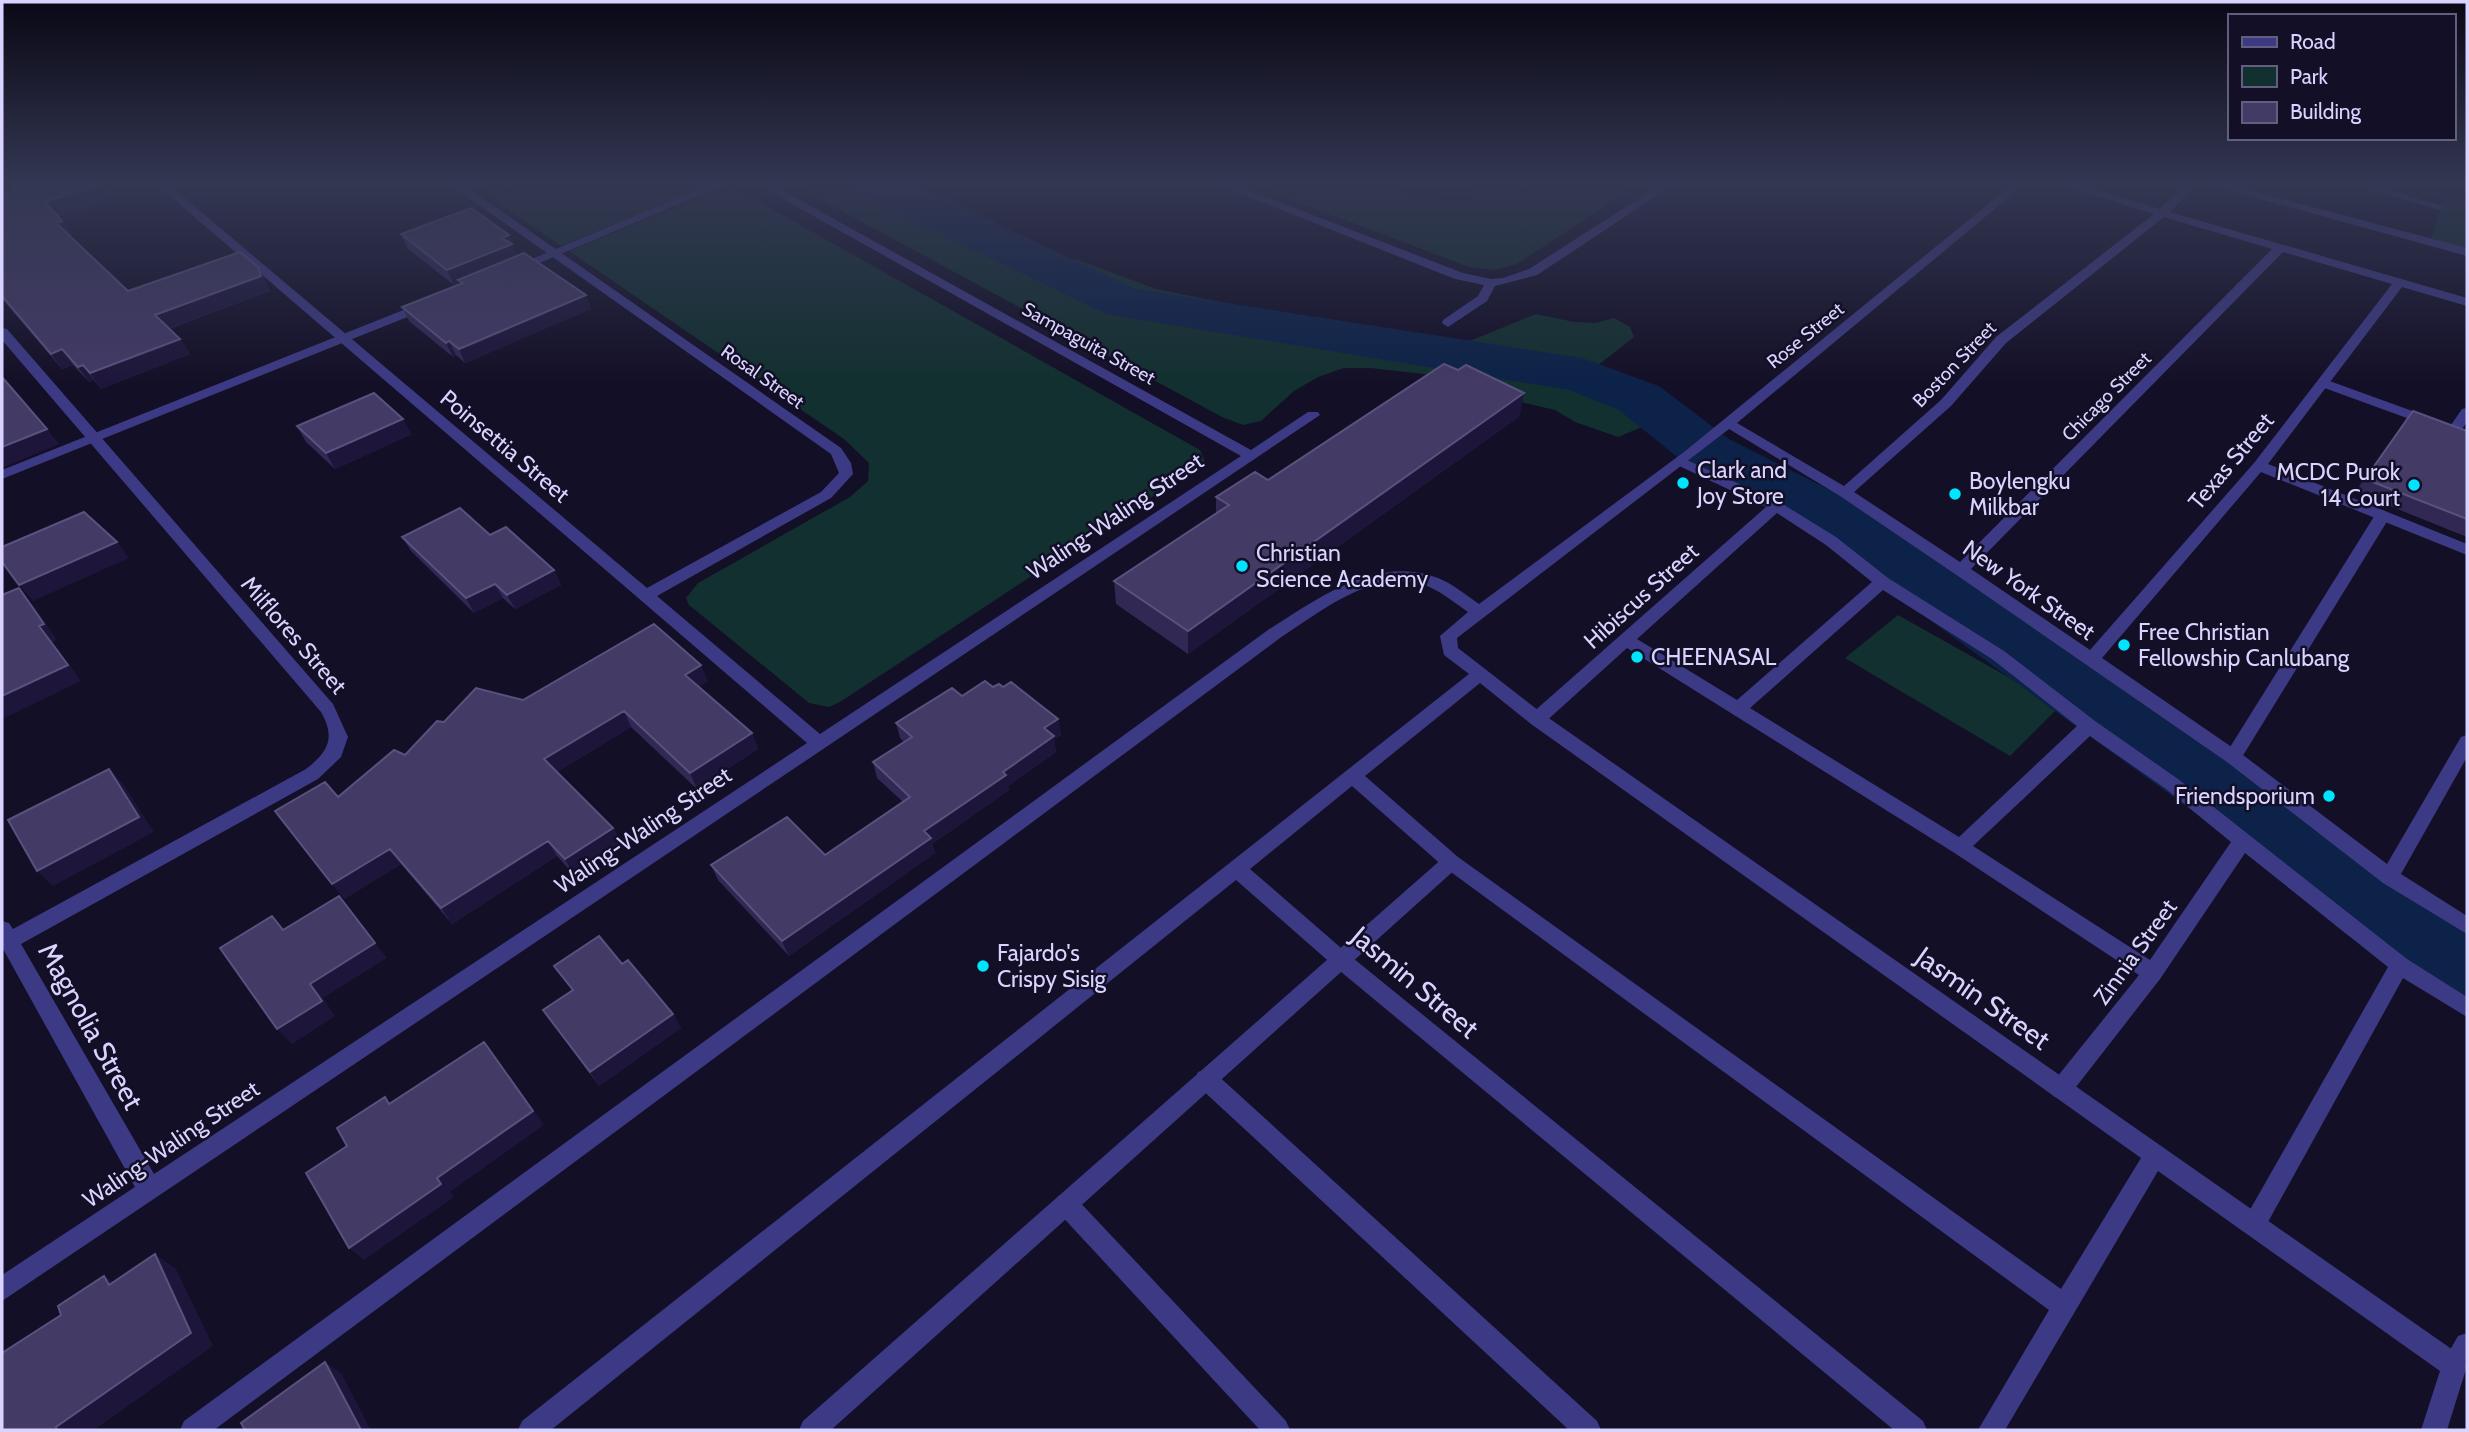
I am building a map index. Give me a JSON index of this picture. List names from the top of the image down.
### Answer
{
  "streets": {
    "street": [
      "Rose Street",
      "Sampaguita Street",
      "Boston Street",
      "Rosal Street",
      "Chicago Street",
      "Poinsettia Street",
      "Texas Street",
      "Waling-Waling Street",
      "New York Street",
      "Hibiscus Street",
      "Milflores Street",
      "Zinnia Street",
      "Jasmin Street",
      "Magnolia Street"
    ]
  },
  "crossings": [
    ["Rose Street", "New York Street"],
    ["Rose Street", "Jasmin Street"],
    ["Sampaguita Street", "Waling-Waling Street"],
    ["Boston Street", "New York Street"],
    ["Rosal Street", "Poinsettia Street"],
    ["Chicago Street", "New York Street"],
    ["Poinsettia Street", "Waling-Waling Street"],
    ["Texas Street", "New York Street"],
    ["Waling-Waling Street", "Magnolia Street"],
    ["Hibiscus Street", "Jasmin Street"],
    ["Milflores Street", "Magnolia Street"],
    ["Zinnia Street", "Jasmin Street"]
  ],
  "places": [
    "Clark and Joy Store",
    "MCDC Purok 14 Court",
    "Boylengku Milkbar",
    "Christian Science Academy",
    "Free Christian Fellowship Canlubang",
    "CHEENASAL",
    "Friendsporium",
    "Fajardo's Crispy Sisig"
  ],
  "legend": ["Road", "Park", "Building"]
}
